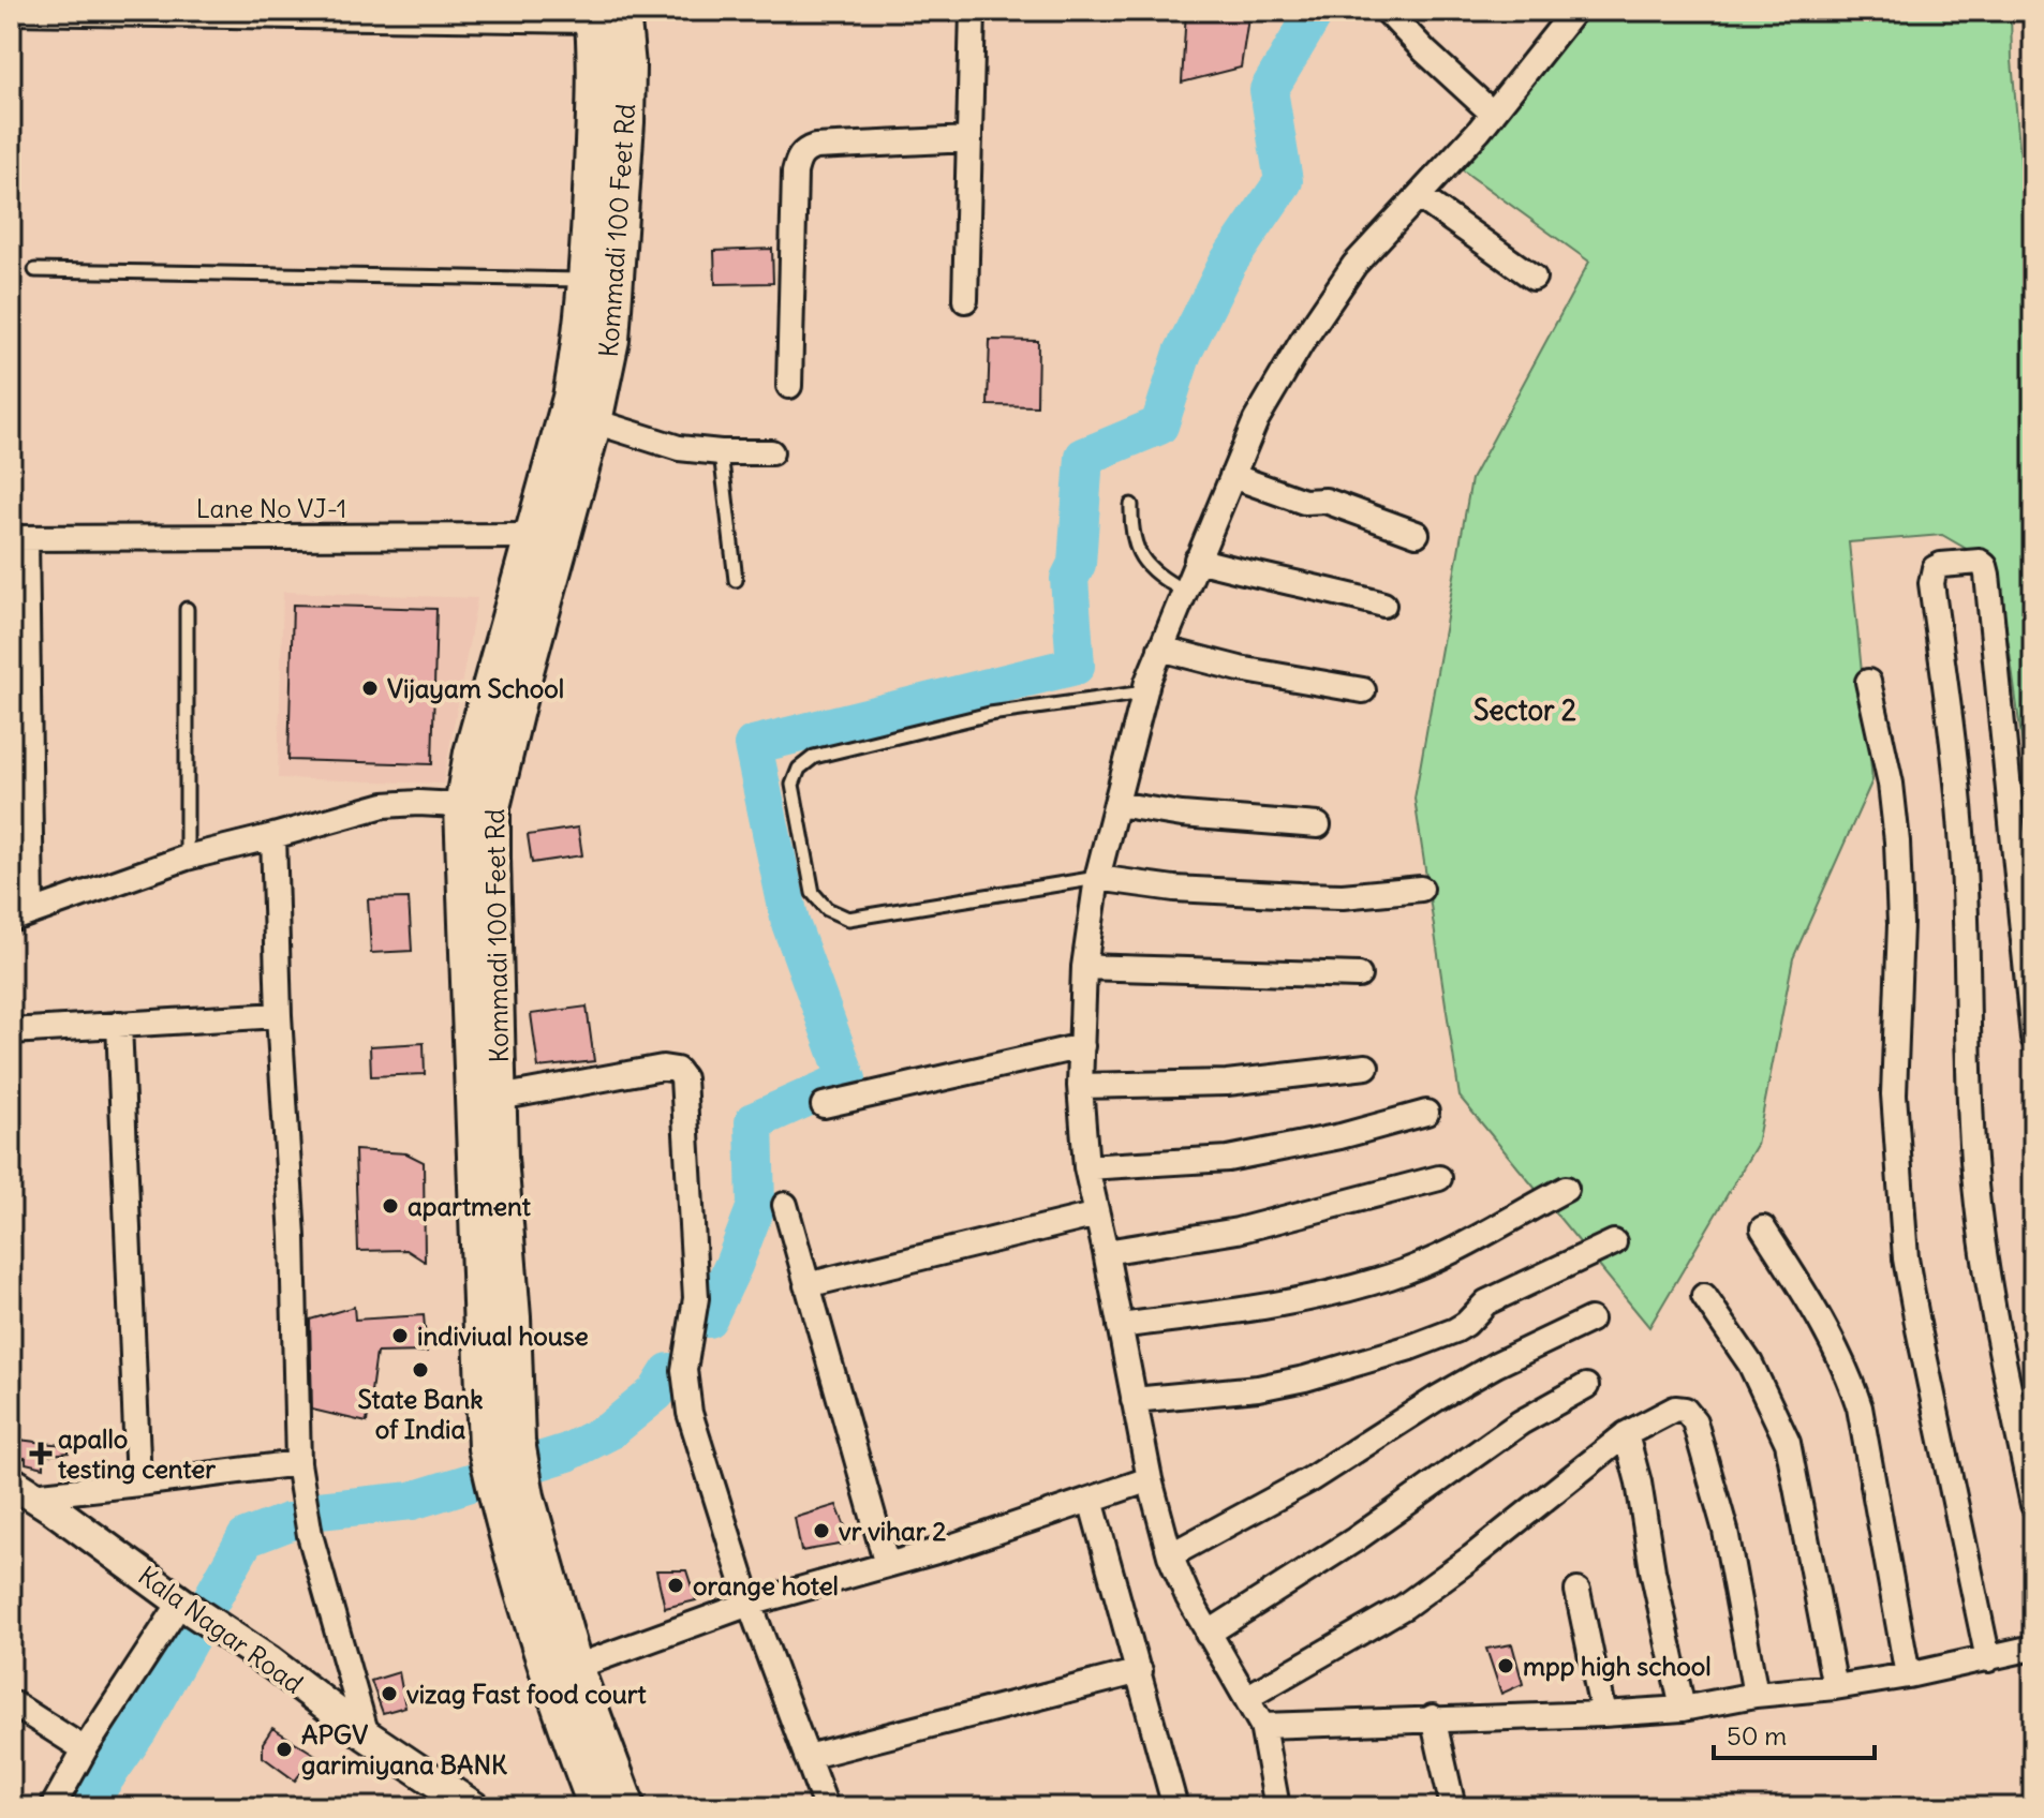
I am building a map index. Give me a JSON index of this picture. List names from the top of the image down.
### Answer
{
  "streets": {
    "main road": ["Kommadi 100 Feet Rd"],
    "street": ["Lane No VJ-1", "Kala Nagar Road"]
  },
  "crossings": [
    ["Kommadi 100 Feet Rd", "Lane No VJ-1"]
  ],
  "districts": ["Sector 2"],
  "places": {
    "other": [
      "Vijayam School",
      "apartment",
      "indiviual house",
      "State Bank of India",
      "vr vihar 2",
      "orange hotel",
      "mpp high school",
      "vizag Fast food court",
      "APGV garimiyana BANK"
    ],
    "health": ["apallo testing center"]
  },
  "scale_bar": "50 m"
}
